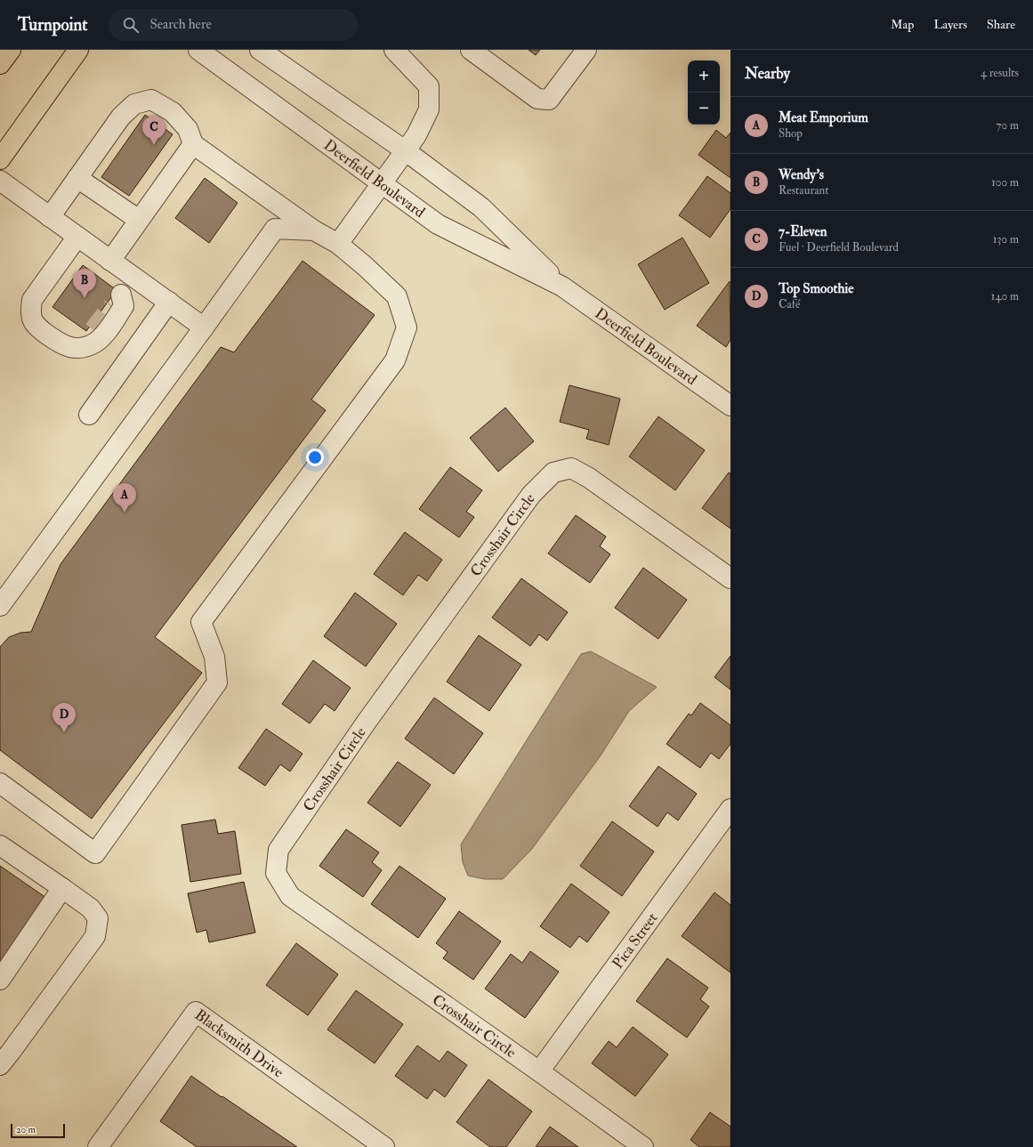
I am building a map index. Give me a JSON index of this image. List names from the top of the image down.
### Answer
{
  "streets": {
    "street": [
      "Deerfield Boulevard",
      "Crosshair Circle",
      "Pica Street",
      "Blacksmith Drive"
    ]
  },
  "crossings": [
    ["Crosshair Circle", "Pica Street"]
  ],
  "scale_bar": "20 m",
  "page": {
    "header": "Turnpoint",
    "search": "Search here",
    "nav": ["Map", "Layers", "Share"],
    "heading": ["Nearby", "4 results"],
    "map_buttons": ["+", "−"],
    "list": [
      {
        "mark": "A",
        "name": "Meat Emporium",
        "note": "Shop",
        "value": "70 m"
      },
      {
        "mark": "B",
        "name": "Wendy's",
        "note": "Restaurant",
        "value": "100 m"
      },
      {
        "mark": "C",
        "name": "7-Eleven",
        "note": "Fuel · Deerfield Boulevard",
        "value": "130 m"
      },
      {
        "mark": "D",
        "name": "Top Smoothie",
        "note": "Café",
        "value": "140 m"
      }
    ],
    "pins": [
      "C",
      "B",
      "A",
      "D"
    ],
    "scale": "20 m"
  }
}
